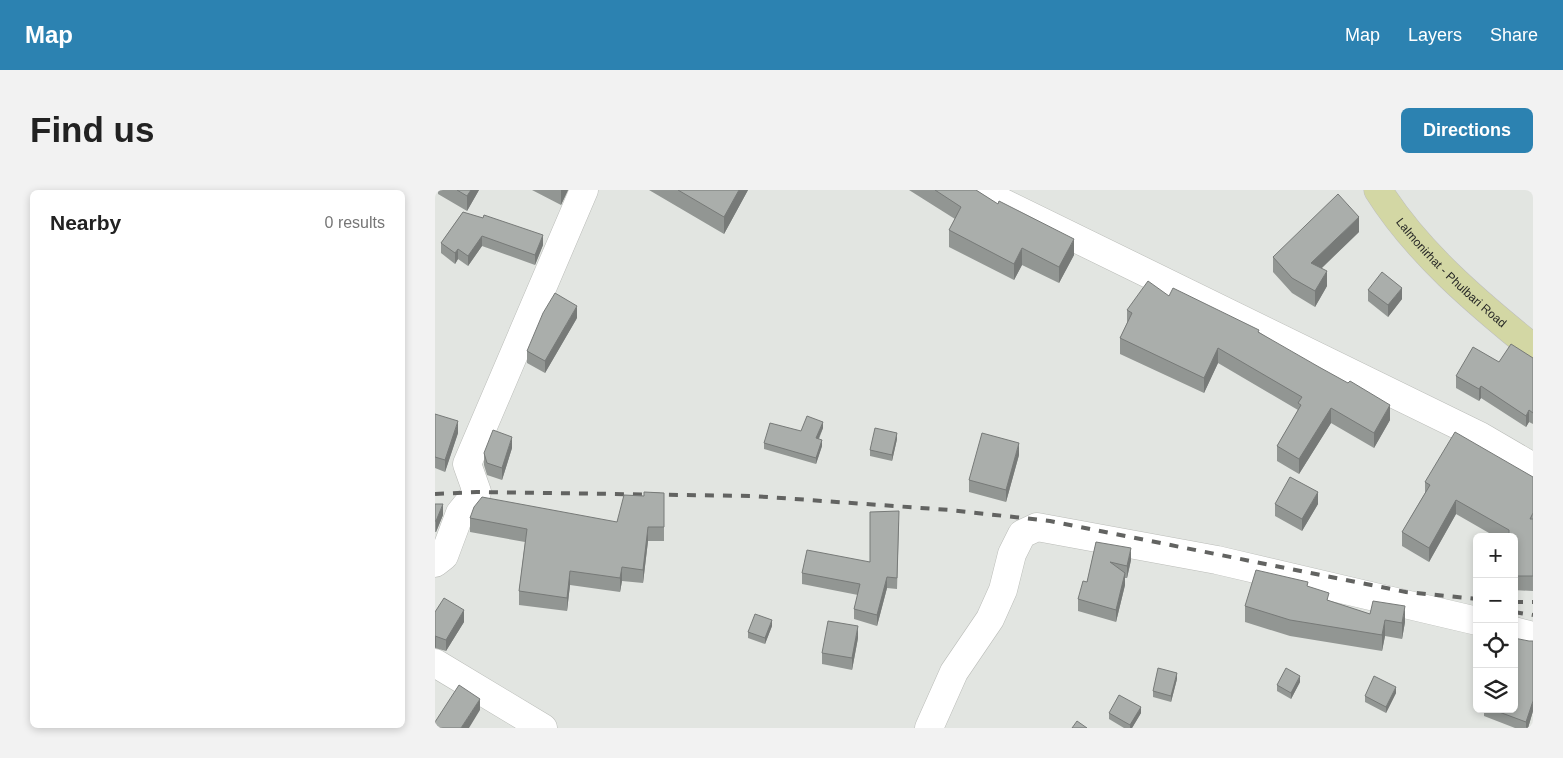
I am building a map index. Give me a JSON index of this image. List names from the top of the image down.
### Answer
{
  "streets": {
    "main road": ["Lalmonirhat - Phulbari Road"]
  },
  "page": {
    "header": "Map",
    "nav": ["Map", "Layers", "Share"],
    "buttons": "Directions",
    "title": "Find us",
    "heading": ["Nearby", "0 results"],
    "map_buttons": ["+", "−"]
  }
}
